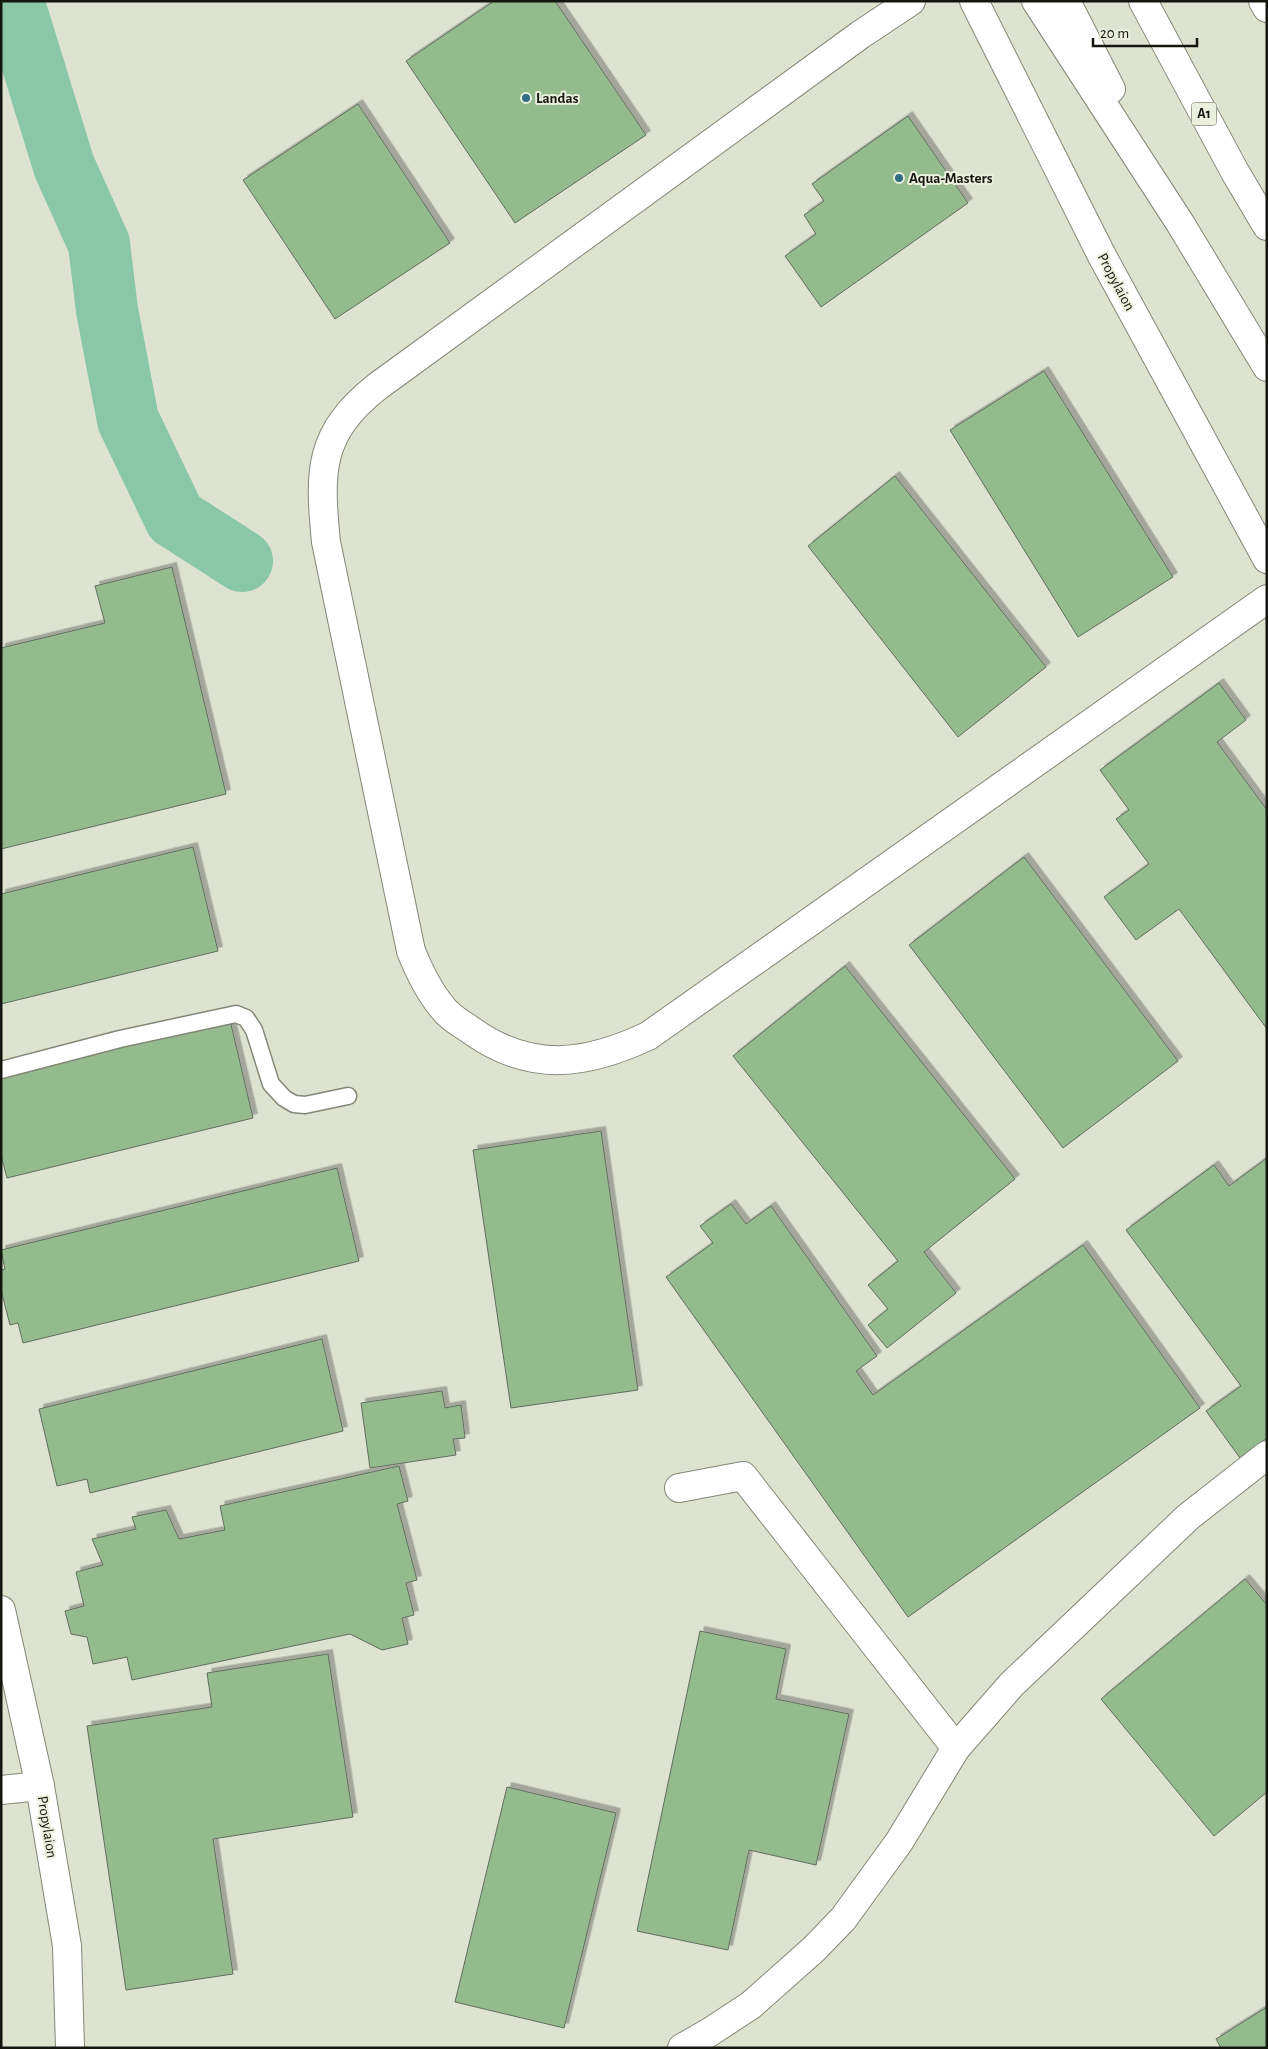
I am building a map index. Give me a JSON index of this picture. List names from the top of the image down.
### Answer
{
  "streets": {
    "main road": ["A1", "Propylaion"]
  },
  "places": ["Landas", "Aqua-Masters"],
  "scale_bar": "20 m"
}
